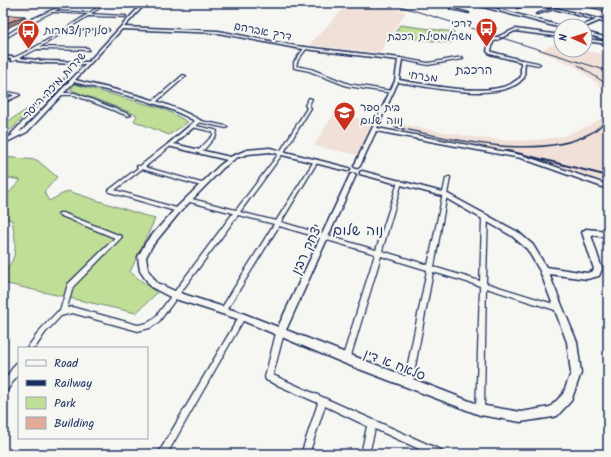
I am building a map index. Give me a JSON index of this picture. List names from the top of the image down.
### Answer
{
  "streets": {
    "street": [
      "דרך אברהם",
      "מזרחי",
      "שדרות מיכה רייסר",
      "יצחק רבין",
      "סלאח א דין"
    ]
  },
  "crossings": [
    ["דרך אברהם", "שדרות מיכה רייסר"],
    ["דרך אברהם", "יצחק רבין"],
    ["מזרחי", "יצחק רבין"],
    ["יצחק רבין", "סלאח א דין"]
  ],
  "districts": ["הרכבת", "נוה שלום"],
  "places": {
    "bus stop": ["דרכי משה/מסילת רכבת", "סלניקין/צמרות"],
    "school or university": ["בית ספר נווה שלום"]
  },
  "legend": [
    "Road",
    "Railway",
    "Park",
    "Building"
  ],
  "north": "left"
}
